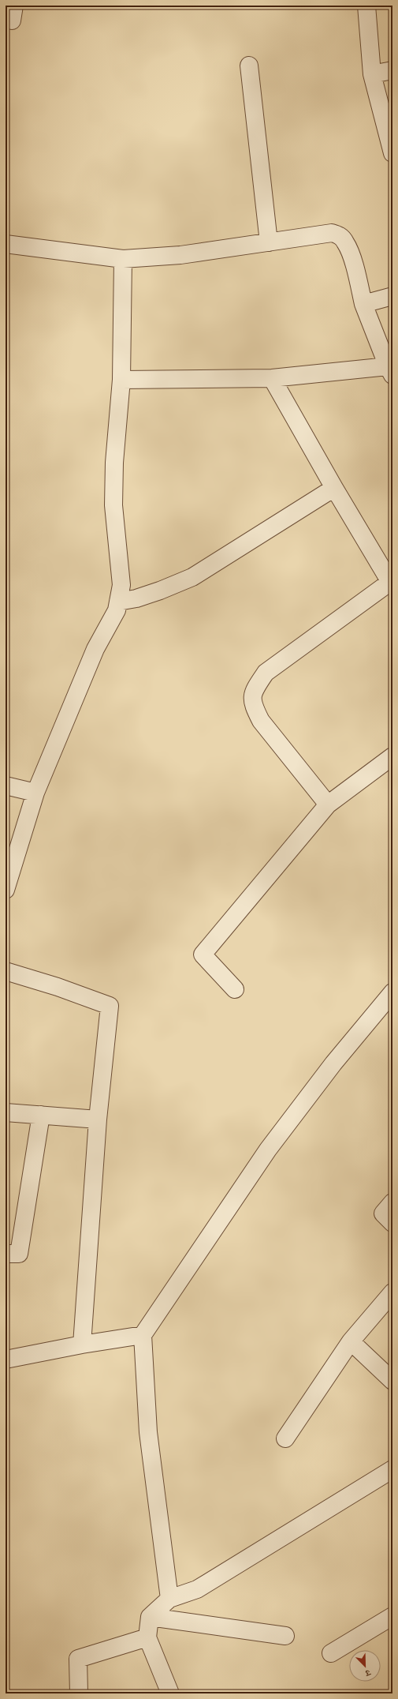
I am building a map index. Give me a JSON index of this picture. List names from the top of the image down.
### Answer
{
  "north": "bottom right"
}
